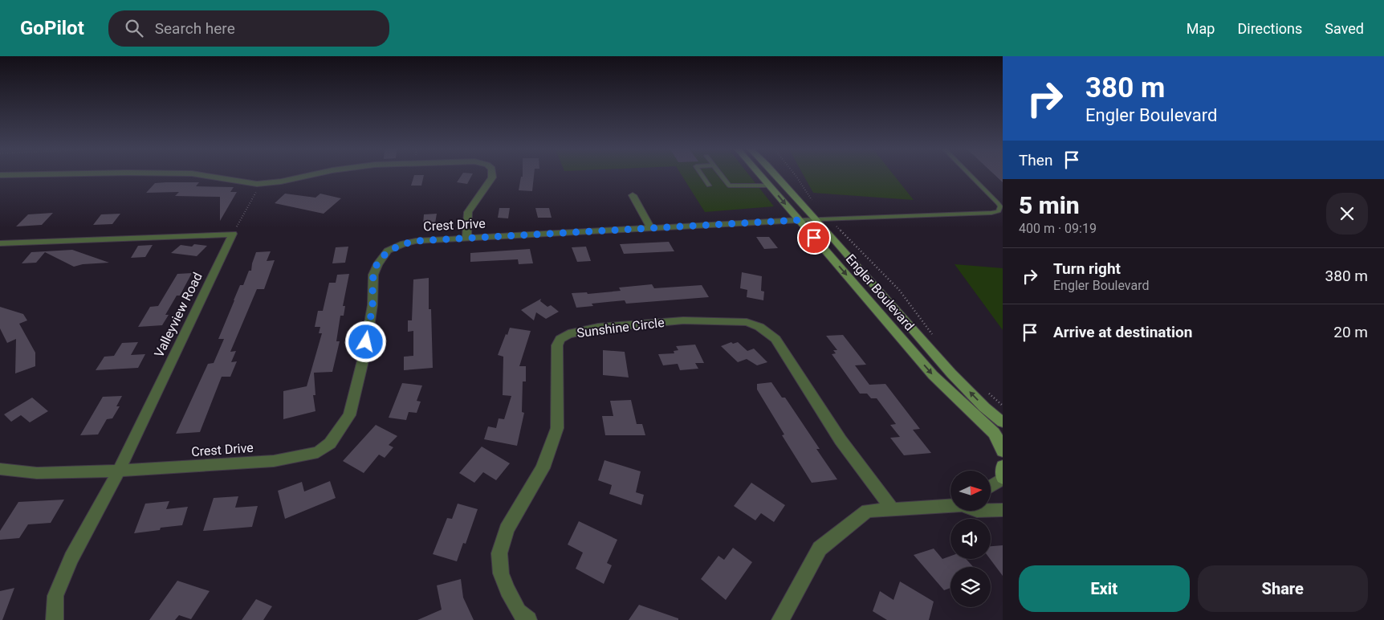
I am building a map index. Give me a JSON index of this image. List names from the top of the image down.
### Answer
{
  "streets": {
    "main road": ["Engler Boulevard"],
    "street": ["Crest Drive", "Valleyview Road", "Sunshine Circle"]
  },
  "crossings": [
    ["Crest Drive", "Engler Boulevard"],
    ["Crest Drive", "Valleyview Road"]
  ],
  "north": "right",
  "page": {
    "header": "GoPilot",
    "search": "Search here",
    "nav": ["Map", "Directions", "Saved"],
    "turn": ["380 m", "Engler Boulevard"],
    "then": "Then",
    "heading": ["5 min", "400 m · 09:19"],
    "list": [
      {
        "name": "Turn right",
        "note": "Engler Boulevard",
        "value": "380 m"
      },
      {
        "name": "Arrive at destination",
        "value": "20 m"
      }
    ],
    "buttons": ["Exit", "Share"]
  }
}
